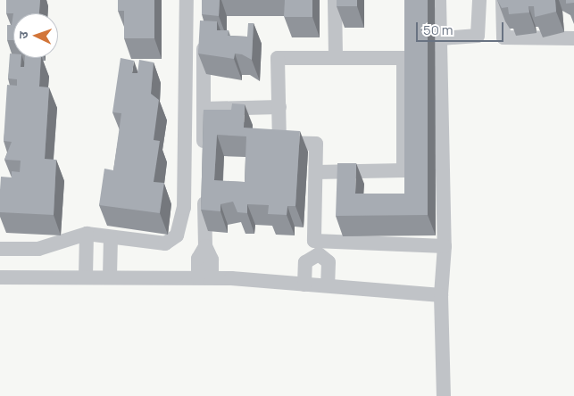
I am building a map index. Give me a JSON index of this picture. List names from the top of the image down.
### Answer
{
  "scale_bar": "50 m",
  "north": "left"
}
